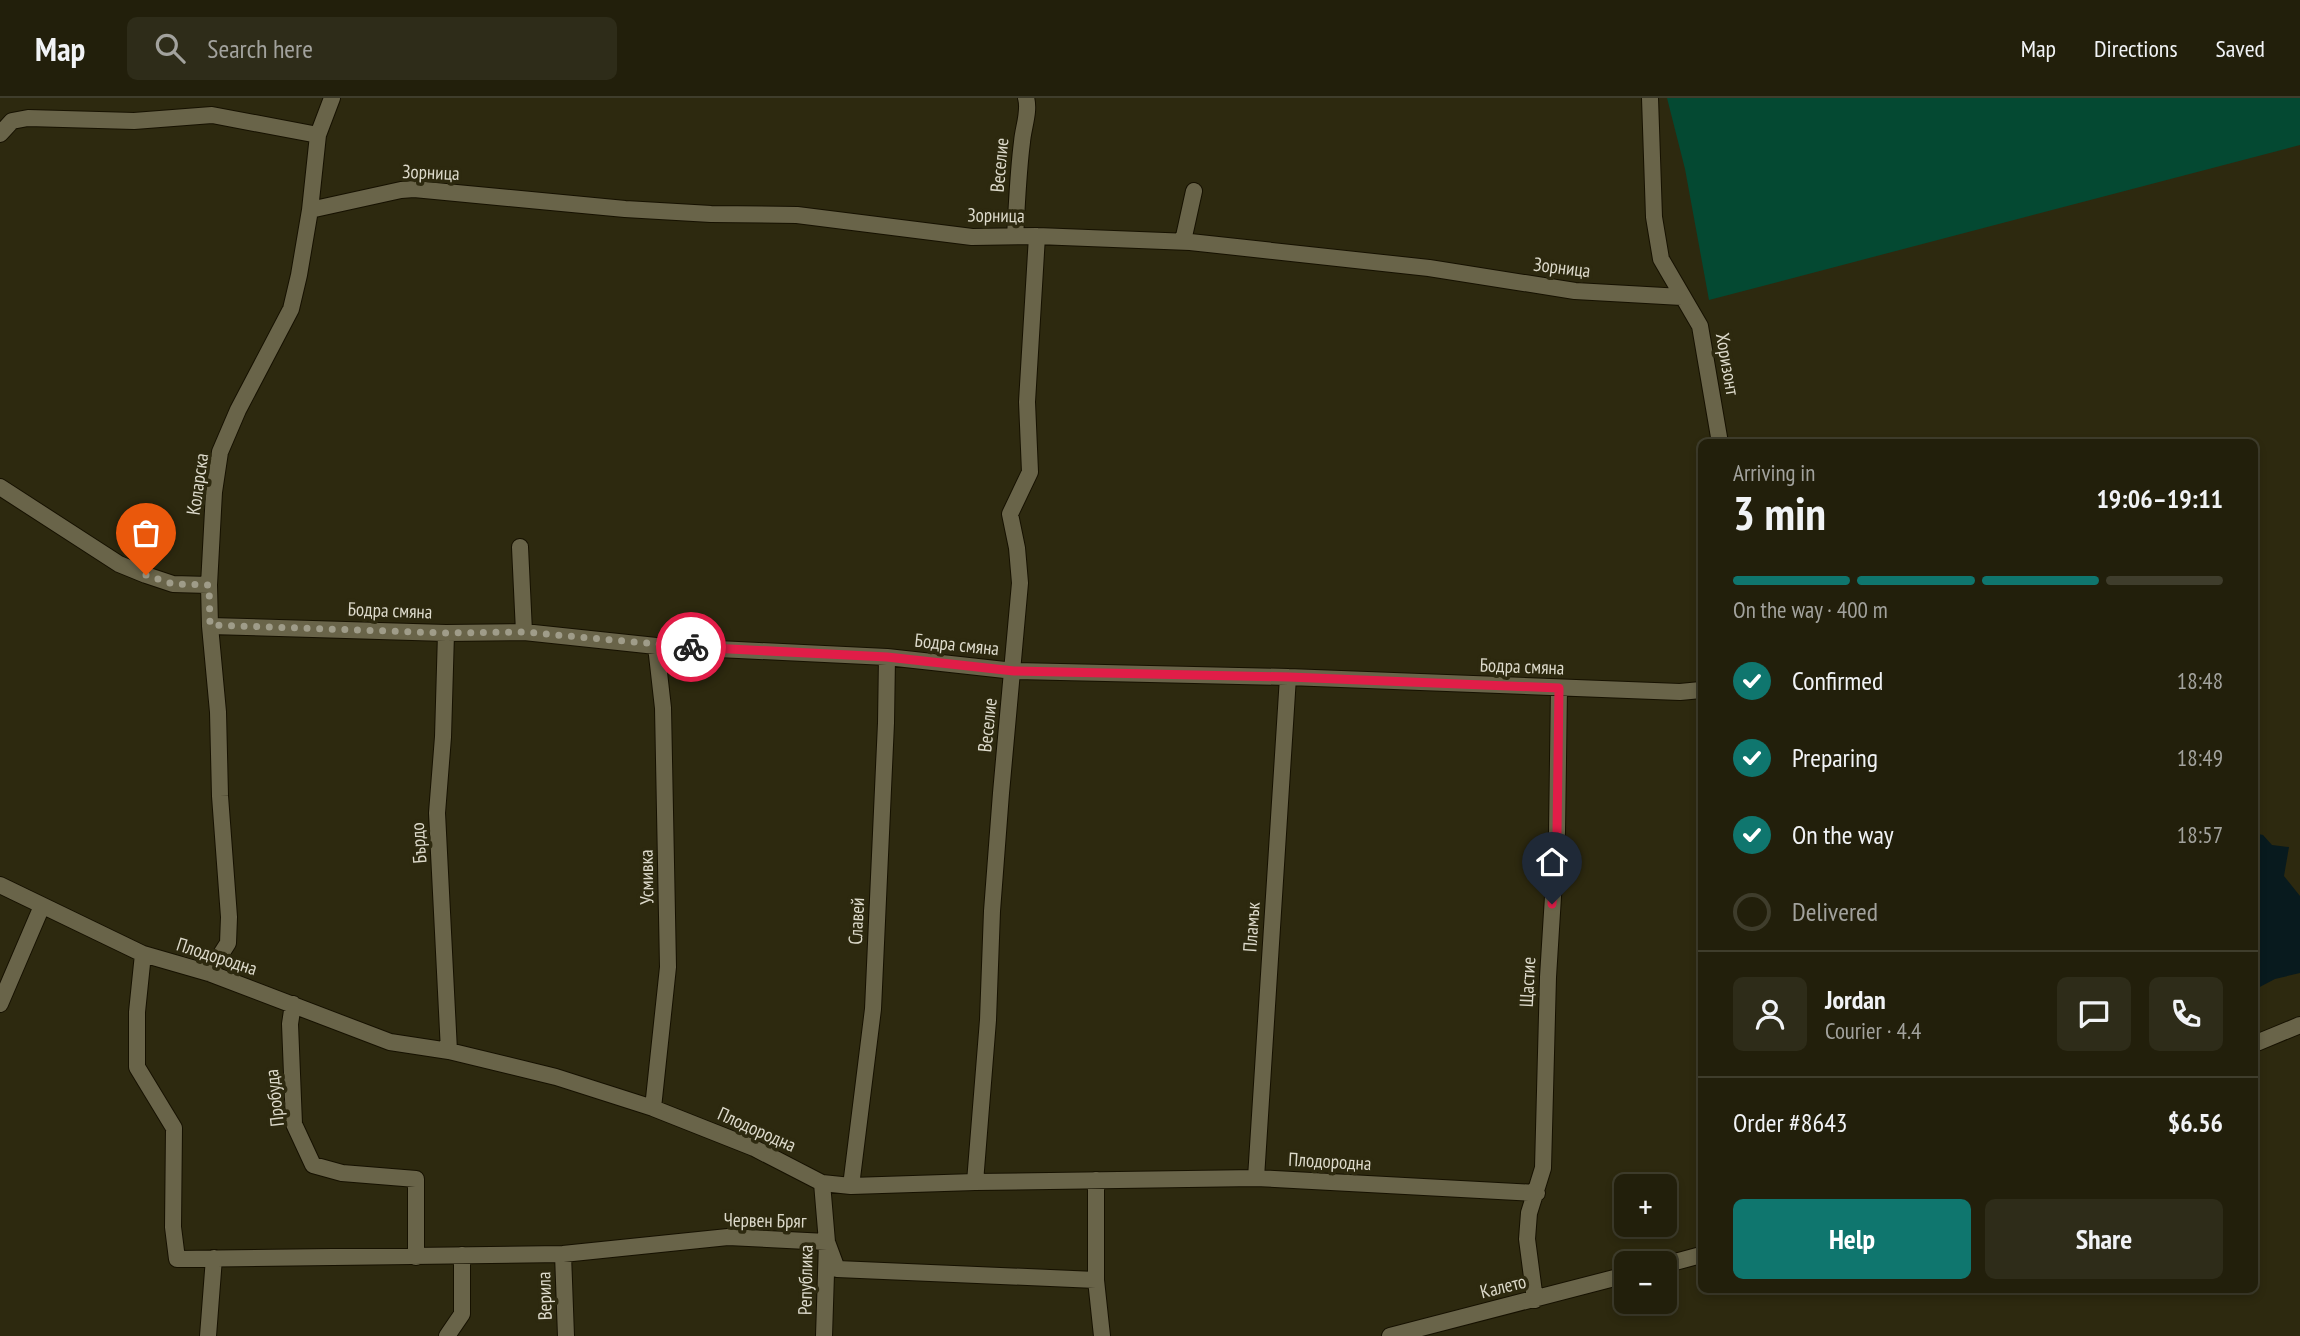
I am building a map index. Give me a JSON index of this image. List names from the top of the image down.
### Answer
{
  "streets": {
    "street": [
      "Веселие",
      "Зорница",
      "Хоризонт",
      "Коларска",
      "Бодра смяна",
      "Бърдо",
      "Усмивка",
      "Славей",
      "Пламък",
      "Плодородна",
      "Щастие",
      "Пробуда",
      "Червен Бряг",
      "Република",
      "Калето",
      "Верила"
    ]
  },
  "crossings": [
    ["Веселие", "Зорница"],
    ["Веселие", "Бодра смяна"],
    ["Веселие", "Плодородна"],
    ["Зорница", "Хоризонт"],
    ["Зорница", "Коларска"],
    ["Коларска", "Бодра смяна"],
    ["Коларска", "Плодородна"],
    ["Бодра смяна", "Бърдо"],
    ["Бодра смяна", "Усмивка"],
    ["Бодра смяна", "Славей"],
    ["Бодра смяна", "Пламък"],
    ["Бодра смяна", "Щастие"],
    ["Бърдо", "Плодородна"],
    ["Усмивка", "Плодородна"],
    ["Славей", "Плодородна"],
    ["Пламък", "Плодородна"],
    ["Плодородна", "Щастие"],
    ["Плодородна", "Пробуда"],
    ["Плодородна", "Червен Бряг"],
    ["Плодородна", "Република"],
    ["Щастие", "Калето"],
    ["Пробуда", "Червен Бряг"],
    ["Червен Бряг", "Република"],
    ["Червен Бряг", "Верила"]
  ],
  "page": {
    "header": "Map",
    "search": "Search here",
    "nav": ["Map", "Directions", "Saved"],
    "heading": ["3 min", "Arriving in", "19:06–19:11"],
    "panel": [
      "Jordan",
      "Courier · 4.4",
      "Order #8643",
      "$6.56"
    ],
    "bar": "On the way · 400 m",
    "list": [
      ["Confirmed", "18:48"],
      ["Preparing", "18:49"],
      ["On the way", "18:57"],
      "Delivered"
    ],
    "map_buttons": ["+", "−"],
    "buttons": ["Help", "Share"]
  }
}
